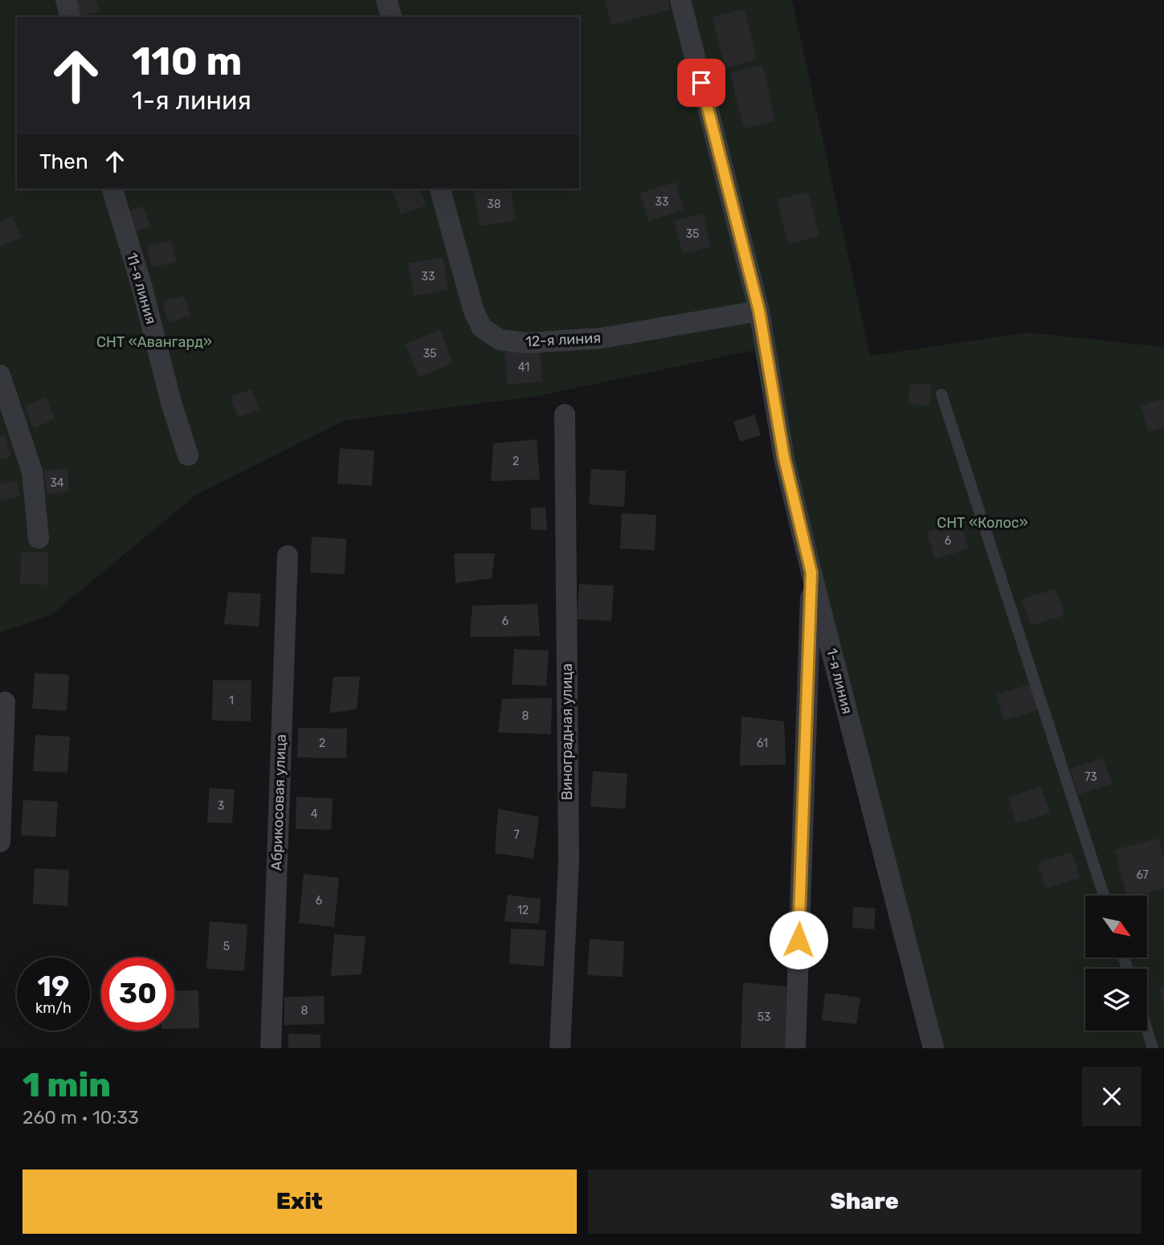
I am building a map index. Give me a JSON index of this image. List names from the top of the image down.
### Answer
{
  "streets": {
    "street": [
      "11-я линия",
      "12-я линия",
      "1-я линия",
      "Виноградная улица",
      "Абрикосовая улица"
    ]
  },
  "crossings": [
    ["12-я линия", "1-я линия"]
  ],
  "parks": ["СНТ «Авангард»", "СНТ «Колос»"],
  "house_numbers": [
    "33",
    "38",
    "35",
    "33",
    "35",
    "41",
    "2",
    "34",
    "6",
    "6",
    "1",
    "8",
    "2",
    "61",
    "73",
    "3",
    "4",
    "7",
    "67",
    "6",
    "12",
    "5",
    "8",
    "53"
  ],
  "north": "bottom right",
  "page": {
    "turn": ["110 m", "1-я линия"],
    "then": "Then",
    "speed": "19 km/h",
    "limit": "30",
    "heading": ["1 min", "260 m · 10:33"],
    "buttons": ["Exit", "Share"]
  }
}
